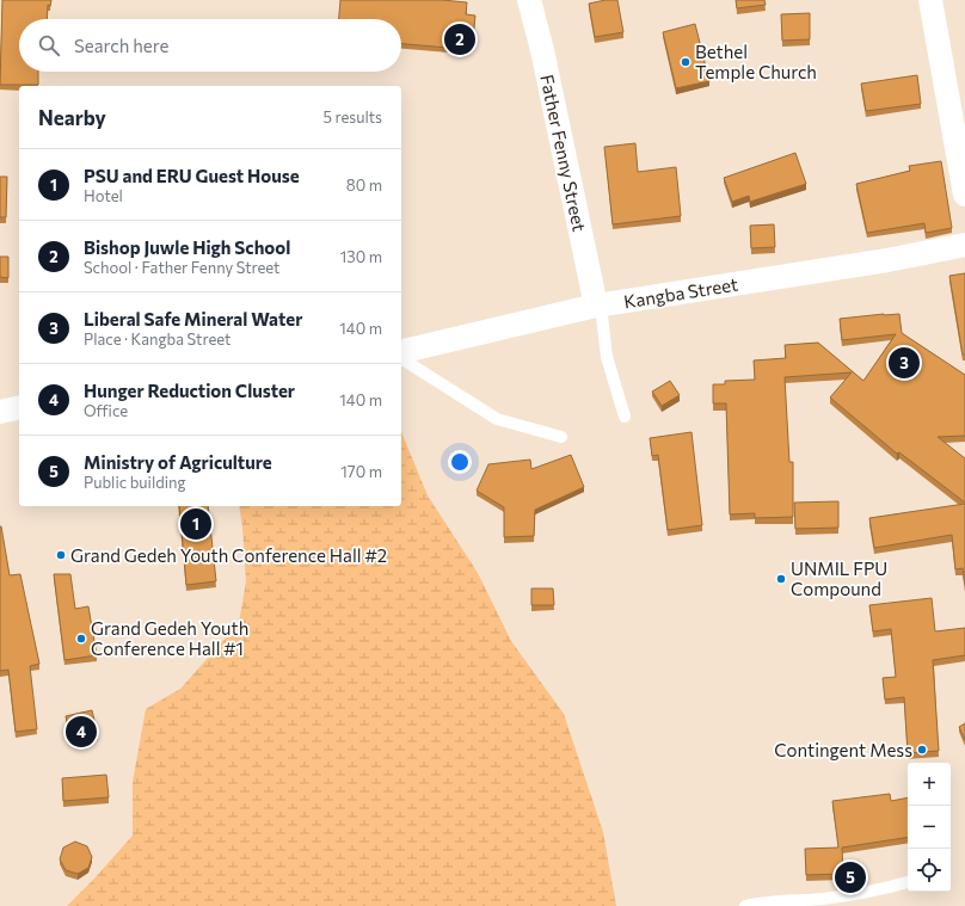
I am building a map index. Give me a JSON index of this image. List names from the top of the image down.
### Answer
{
  "streets": {
    "street": ["Father Fenny Street", "Kangba Street"]
  },
  "crossings": [
    ["Father Fenny Street", "Kangba Street"]
  ],
  "places": [
    "Bethel Temple Church",
    "Grand Gedeh Youth Conference Hall #2",
    "UNMIL FPU Compound",
    "Grand Gedeh Youth Conference Hall #1",
    "Contingent Mess"
  ],
  "page": {
    "search": "Search here",
    "pins": [
      "2",
      "3",
      "1",
      "4",
      "5"
    ],
    "heading": ["Nearby", "5 results"],
    "list": [
      {
        "mark": "1",
        "name": "PSU and ERU Guest House",
        "note": "Hotel",
        "value": "80 m"
      },
      {
        "mark": "2",
        "name": "Bishop Juwle High School",
        "note": "School · Father Fenny Street",
        "value": "130 m"
      },
      {
        "mark": "3",
        "name": "Liberal Safe Mineral Water",
        "note": "Place · Kangba Street",
        "value": "140 m"
      },
      {
        "mark": "4",
        "name": "Hunger Reduction Cluster",
        "note": "Office",
        "value": "140 m"
      },
      {
        "mark": "5",
        "name": "Ministry of Agriculture",
        "note": "Public building",
        "value": "170 m"
      }
    ],
    "map_buttons": ["+", "−"]
  }
}
